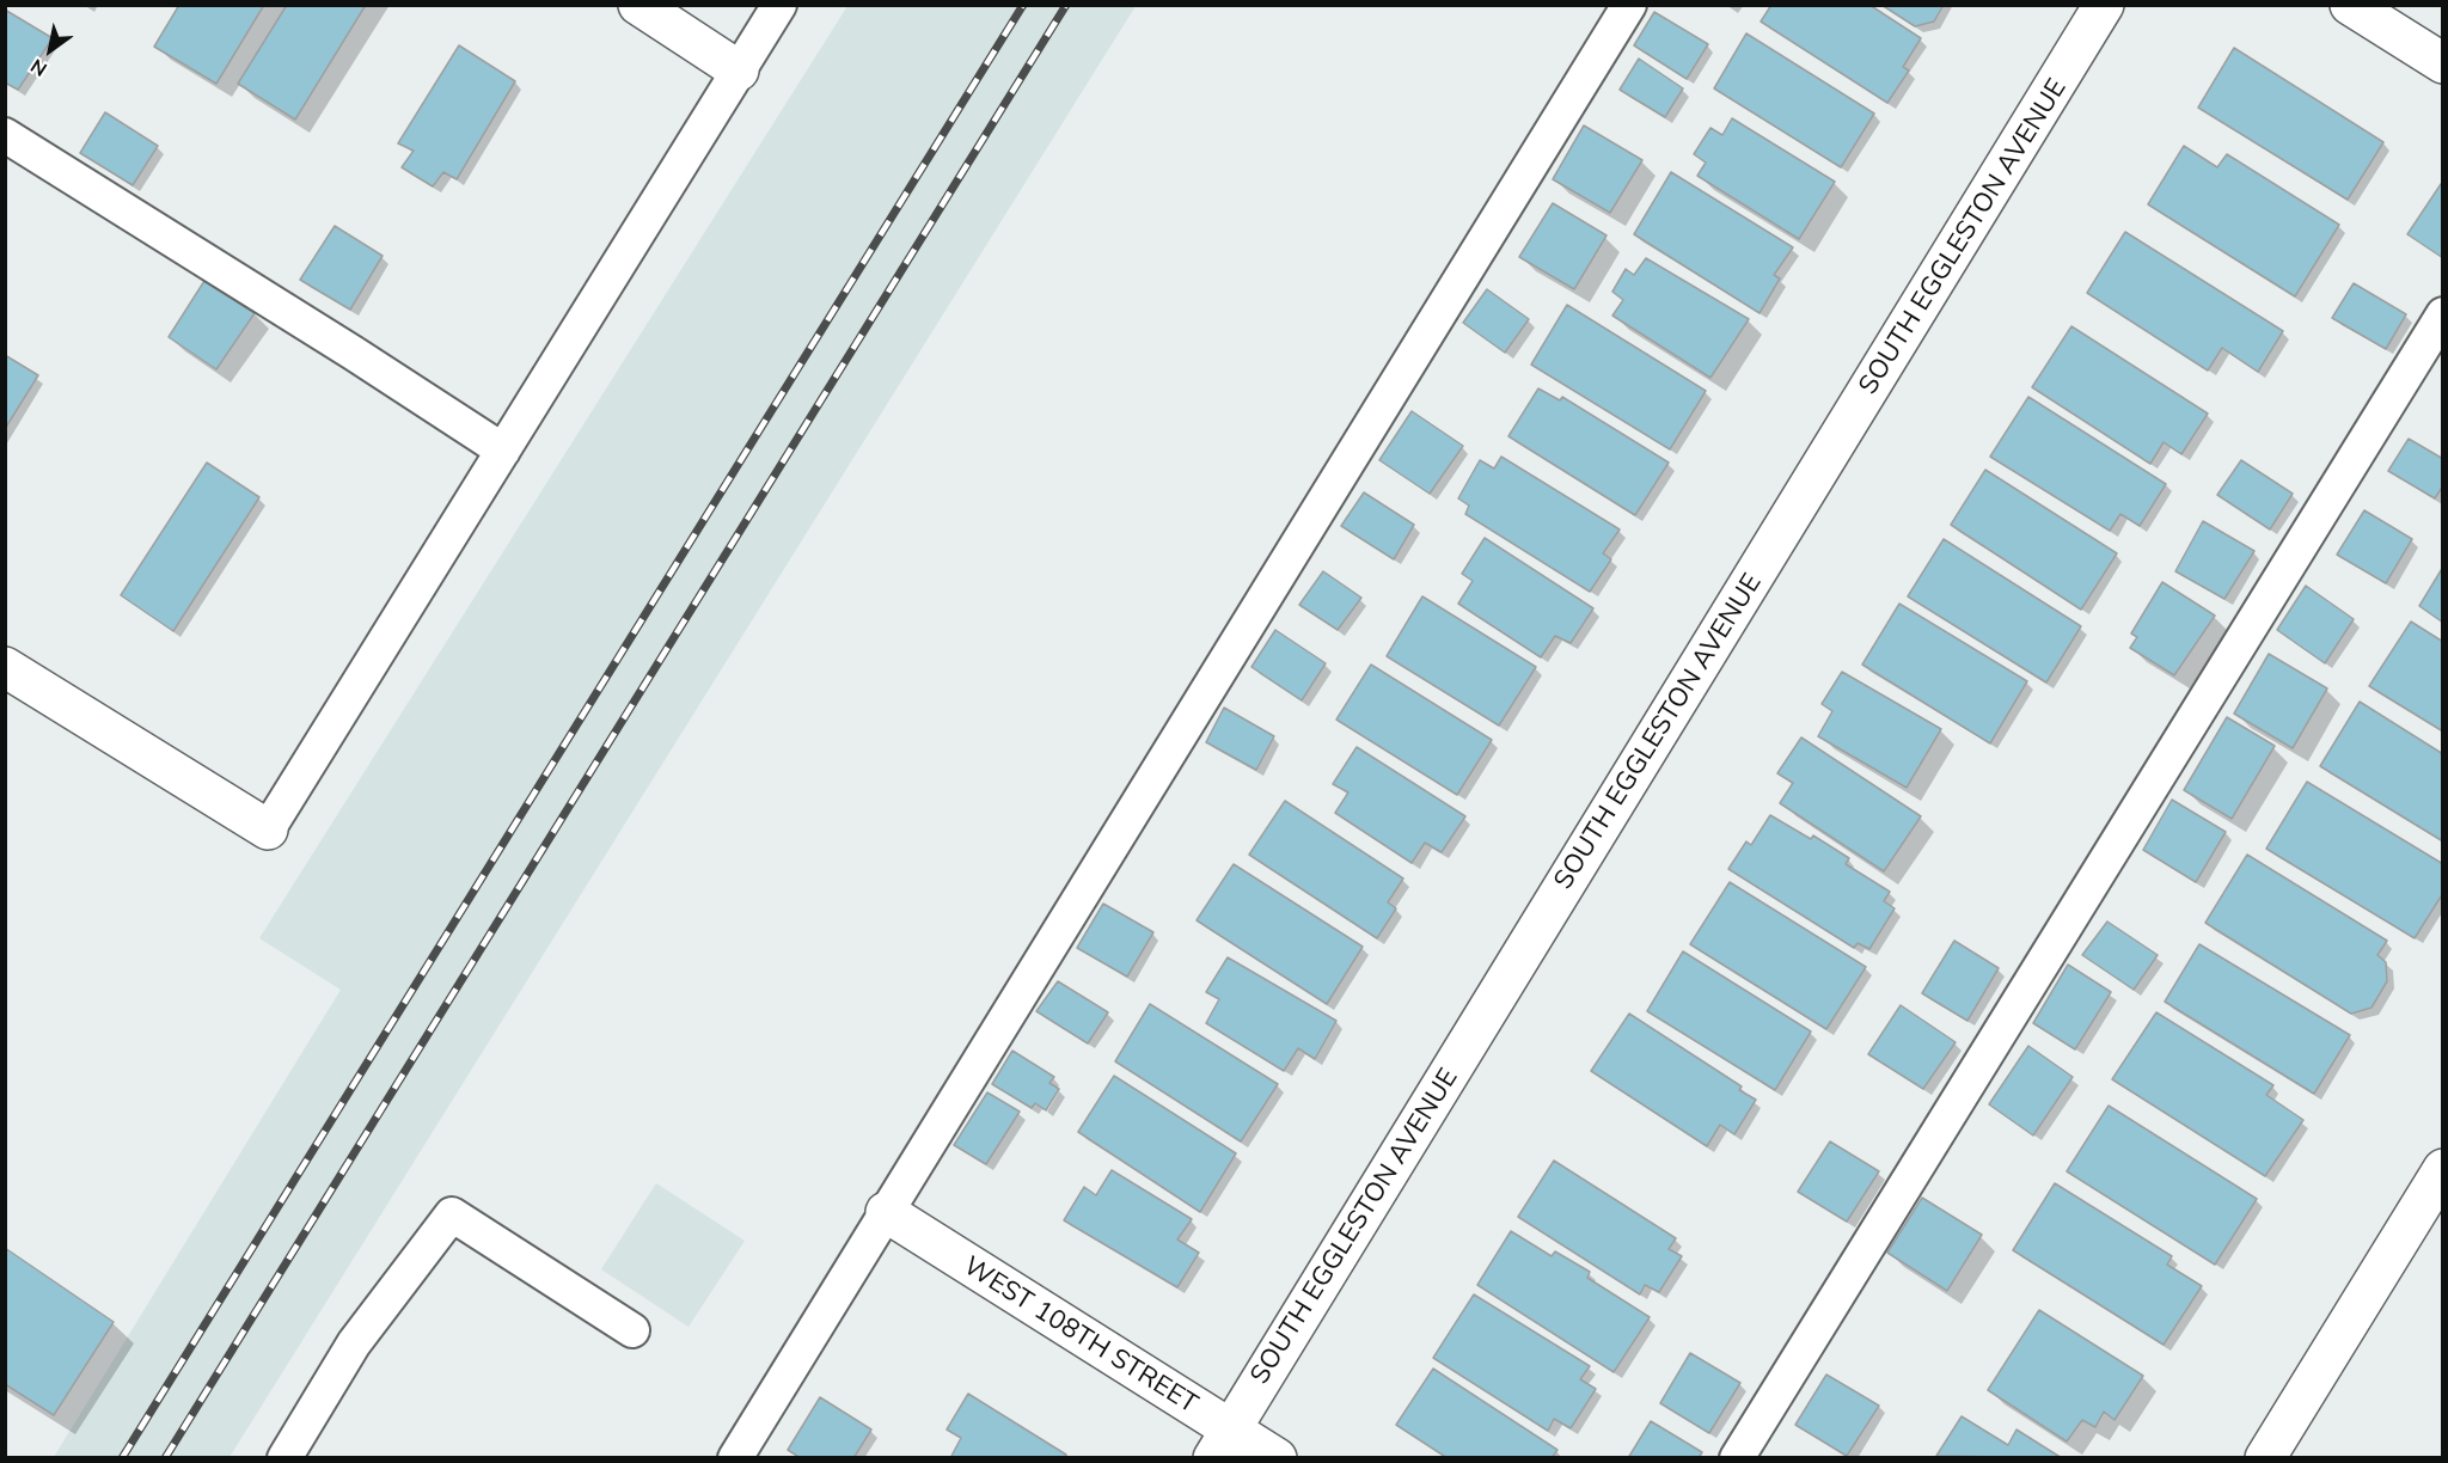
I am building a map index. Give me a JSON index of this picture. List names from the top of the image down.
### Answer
{
  "streets": {
    "street": ["SOUTH EGGLESTON AVENUE", "WEST 108TH STREET"]
  },
  "crossings": [
    ["SOUTH EGGLESTON AVENUE", "WEST 108TH STREET"]
  ],
  "north": "bottom left"
}
